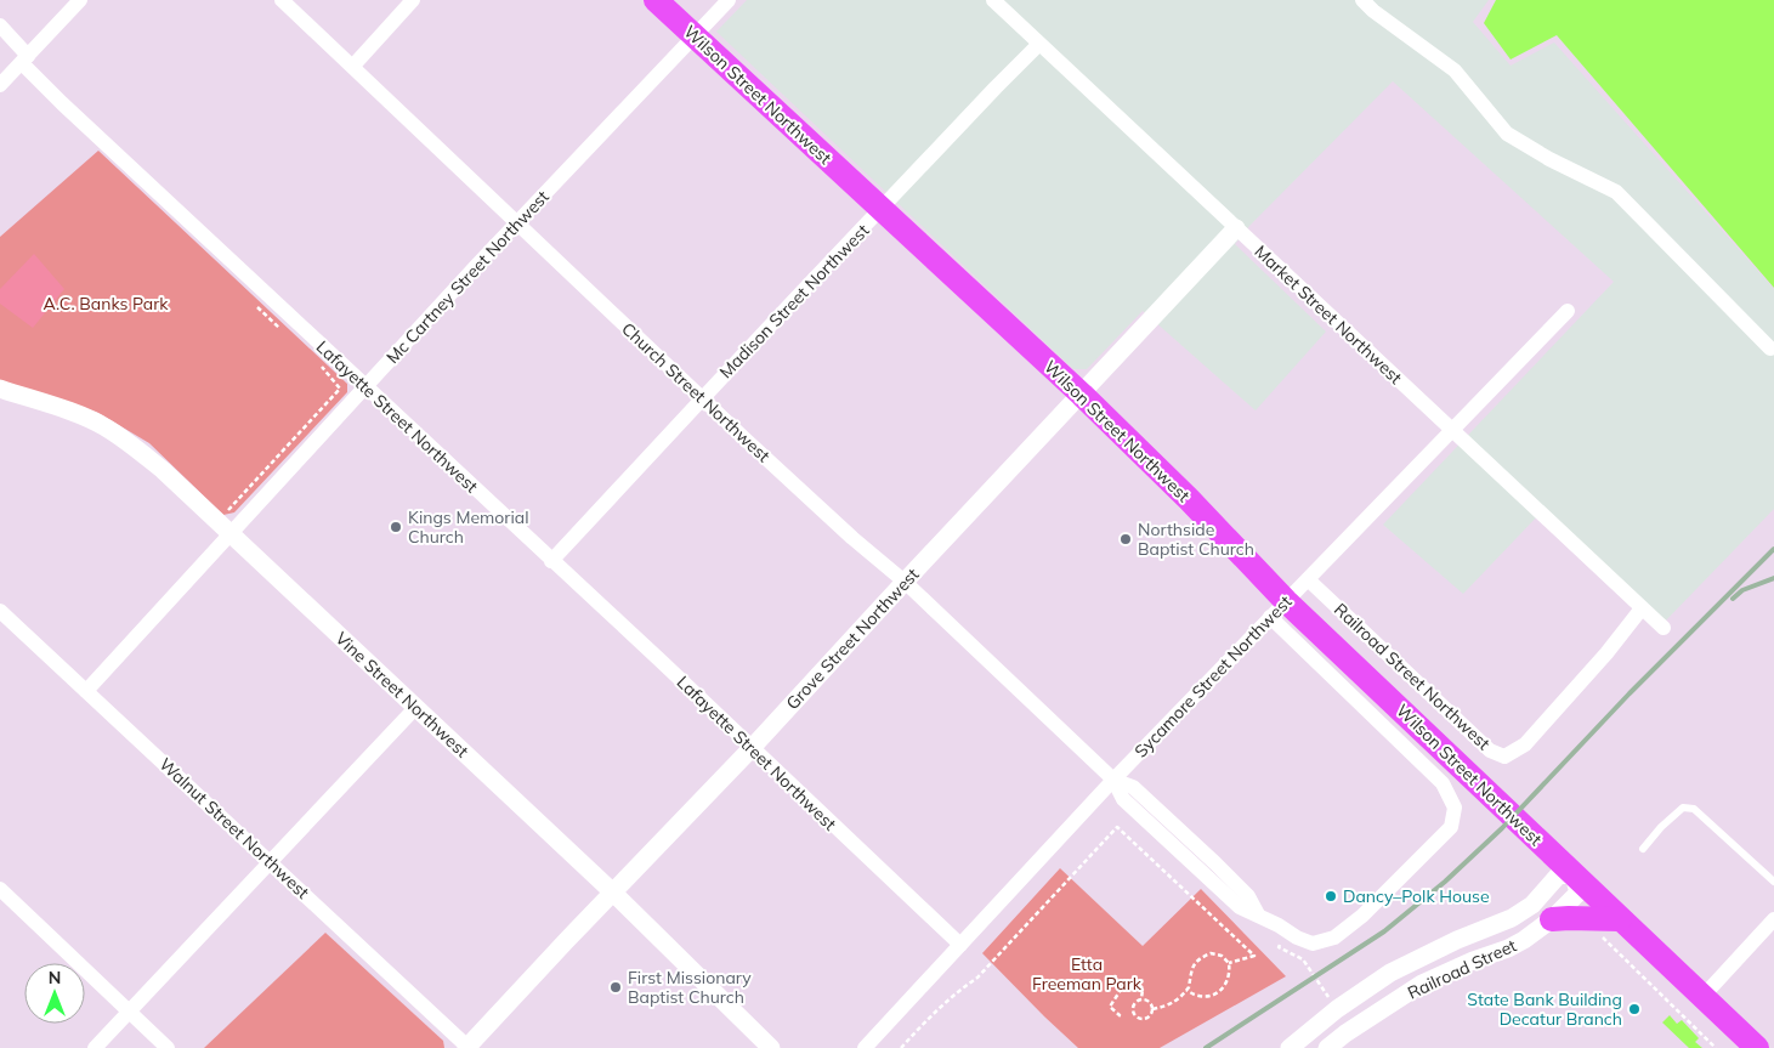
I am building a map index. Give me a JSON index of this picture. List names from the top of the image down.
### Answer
{
  "streets": {
    "highway": ["Wilson Street Northwest"],
    "street": [
      "Mc Cartney Street Northwest",
      "Madison Street Northwest",
      "Market Street Northwest",
      "Church Street Northwest",
      "Lafayette Street Northwest",
      "Grove Street Northwest",
      "Sycamore Street Northwest",
      "Railroad Street Northwest",
      "Vine Street Northwest",
      "Walnut Street Northwest",
      "Railroad Street"
    ]
  },
  "crossings": [
    ["Wilson Street Northwest", "Mc Cartney Street Northwest"],
    ["Wilson Street Northwest", "Madison Street Northwest"],
    ["Wilson Street Northwest", "Church Street Northwest"],
    ["Wilson Street Northwest", "Grove Street Northwest"],
    ["Wilson Street Northwest", "Sycamore Street Northwest"],
    ["Wilson Street Northwest", "Railroad Street"],
    ["Mc Cartney Street Northwest", "Church Street Northwest"],
    ["Mc Cartney Street Northwest", "Lafayette Street Northwest"],
    ["Mc Cartney Street Northwest", "Vine Street Northwest"],
    ["Mc Cartney Street Northwest", "Walnut Street Northwest"],
    ["Madison Street Northwest", "Market Street Northwest"],
    ["Madison Street Northwest", "Church Street Northwest"],
    ["Madison Street Northwest", "Lafayette Street Northwest"],
    ["Market Street Northwest", "Grove Street Northwest"],
    ["Market Street Northwest", "Sycamore Street Northwest"],
    ["Market Street Northwest", "Railroad Street Northwest"],
    ["Church Street Northwest", "Grove Street Northwest"],
    ["Church Street Northwest", "Sycamore Street Northwest"],
    ["Lafayette Street Northwest", "Grove Street Northwest"],
    ["Lafayette Street Northwest", "Sycamore Street Northwest"],
    ["Grove Street Northwest", "Vine Street Northwest"],
    ["Grove Street Northwest", "Walnut Street Northwest"],
    ["Sycamore Street Northwest", "Railroad Street Northwest"]
  ],
  "parks": ["A.C. Banks Park", "Etta Freeman Park"],
  "places": [
    "Kings Memorial Church",
    "Northside Baptist Church",
    "Dancy–Polk House",
    "First Missionary Baptist Church",
    "State Bank Building Decatur Branch"
  ],
  "north": "top"
}
